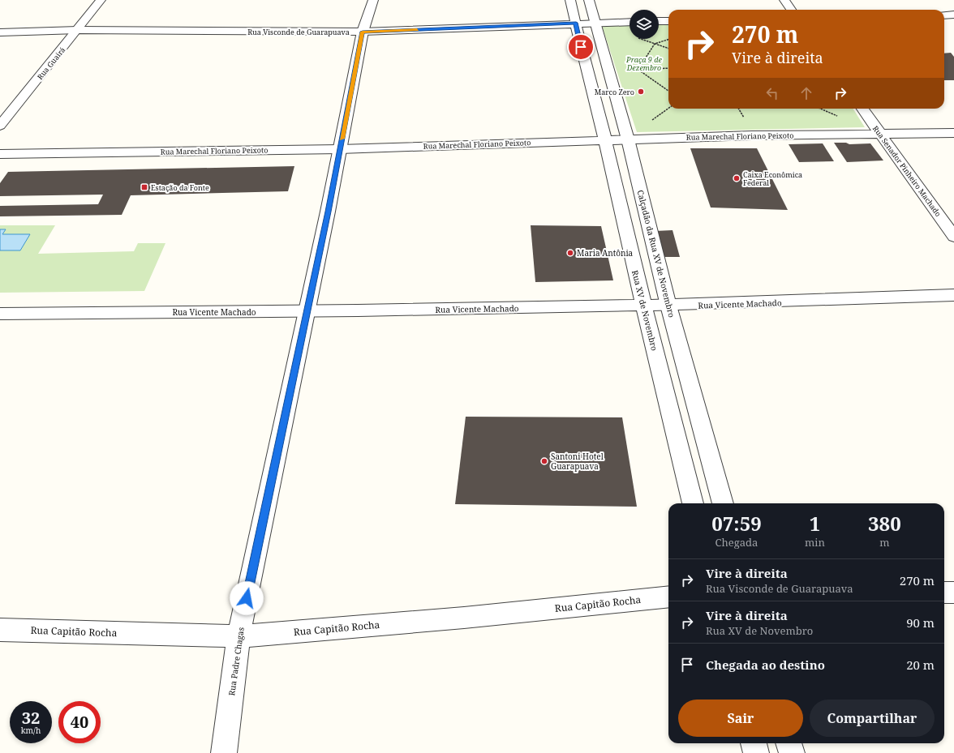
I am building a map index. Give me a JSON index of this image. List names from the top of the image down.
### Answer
{
  "streets": {
    "street": [
      "Rua Visconde de Guarapuava",
      "Rua Guairá",
      "Rua Marechal Floriano Peixoto",
      "Rua Senador Pinheiro Machado",
      "Calçadão da Rua XV de Novembro",
      "Rua Vicente Machado",
      "Rua XV de Novembro",
      "Rua Capitão Rocha",
      "Rua Padre Chagas"
    ]
  },
  "crossings": [
    ["Rua Visconde de Guarapuava", "Rua Guairá"],
    ["Rua Visconde de Guarapuava", "Calçadão da Rua XV de Novembro"],
    ["Rua Visconde de Guarapuava", "Rua XV de Novembro"],
    ["Rua Visconde de Guarapuava", "Rua Padre Chagas"],
    ["Rua Marechal Floriano Peixoto", "Rua Senador Pinheiro Machado"],
    ["Rua Marechal Floriano Peixoto", "Calçadão da Rua XV de Novembro"],
    ["Rua Marechal Floriano Peixoto", "Rua XV de Novembro"],
    ["Rua Marechal Floriano Peixoto", "Rua Padre Chagas"],
    ["Calçadão da Rua XV de Novembro", "Rua Vicente Machado"],
    ["Rua Vicente Machado", "Rua XV de Novembro"],
    ["Rua Vicente Machado", "Rua Padre Chagas"],
    ["Rua Capitão Rocha", "Rua Padre Chagas"]
  ],
  "parks": ["Praça 9 de Dezembro"],
  "places": {
    "other": [
      "Marco Zero",
      "Caixa Econômica Federal",
      "Maria Antônia",
      "Santoni Hotel Guarapuava"
    ],
    "transit": ["Estação da Fonte"]
  },
  "page": {
    "turn": ["270 m", "Vire à direita"],
    "eta": [
      "07:59",
      "Chegada",
      "1",
      "min",
      "380",
      "m"
    ],
    "list": [
      {
        "name": "Vire à direita",
        "note": "Rua Visconde de Guarapuava",
        "value": "270 m"
      },
      {
        "name": "Vire à direita",
        "note": "Rua XV de Novembro",
        "value": "90 m"
      },
      {
        "name": "Chegada ao destino",
        "value": "20 m"
      }
    ],
    "buttons": ["Sair", "Compartilhar"],
    "speed": "32 km/h",
    "limit": "40"
  }
}
